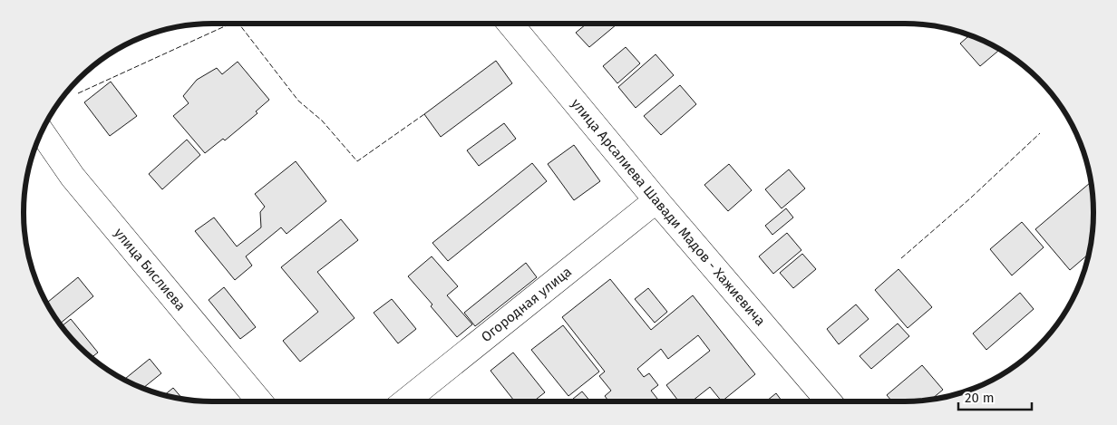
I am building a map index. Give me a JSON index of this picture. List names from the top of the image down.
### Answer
{
  "streets": {
    "street": ["улица Арсалиева Шавади Мадов - Хажиевича", "улица Бислиева", "Огородная улица"]
  },
  "crossings": [
    ["улица Арсалиева Шавади Мадов - Хажиевича", "Огородная улица"]
  ],
  "scale_bar": "20 m"
}
